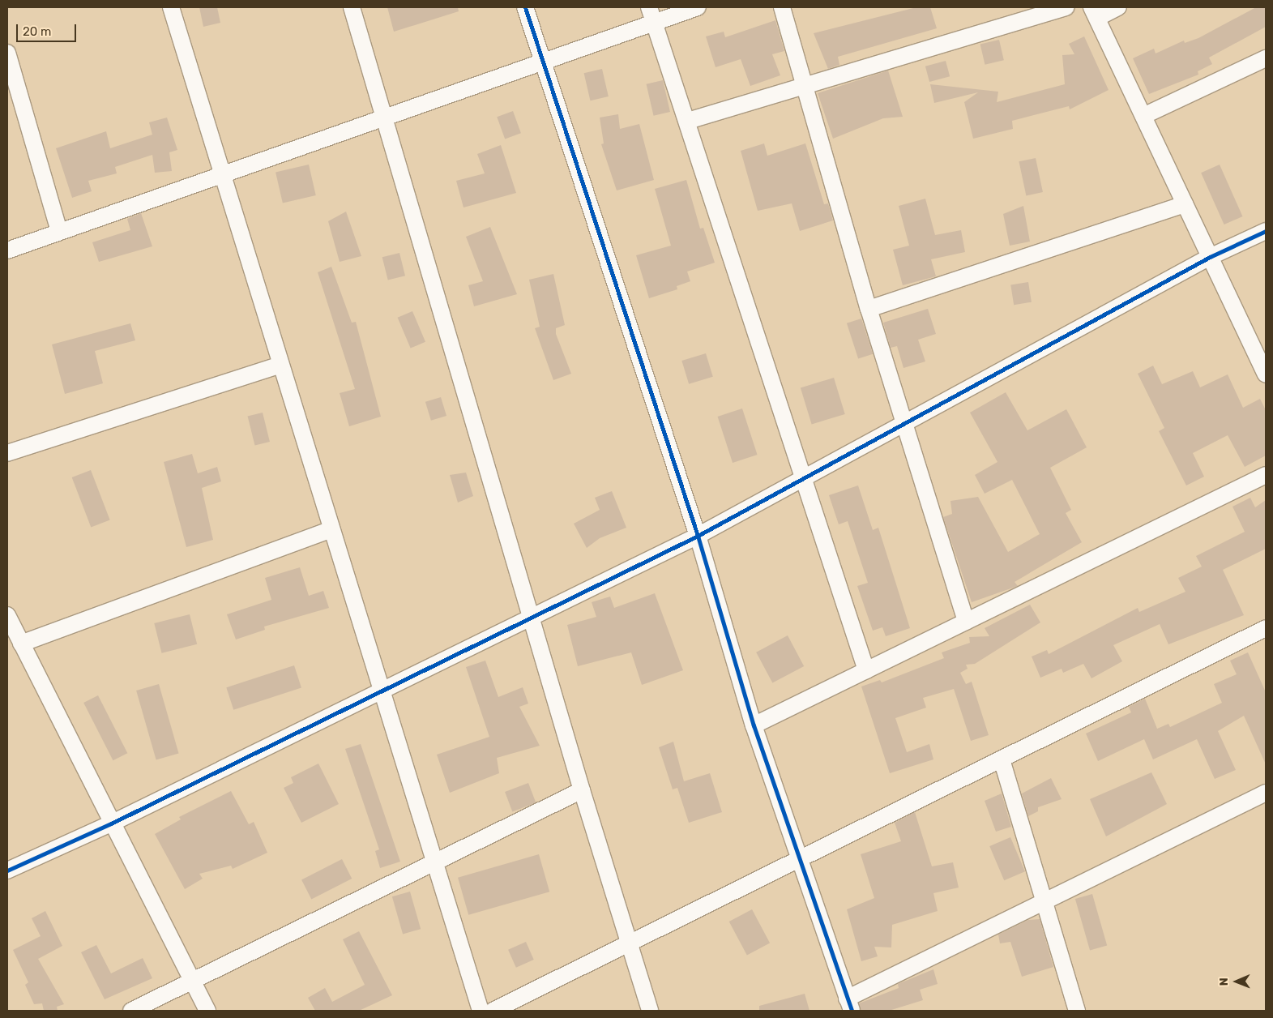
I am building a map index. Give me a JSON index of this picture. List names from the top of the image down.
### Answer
{
  "scale_bar": "20 m",
  "north": "left"
}
